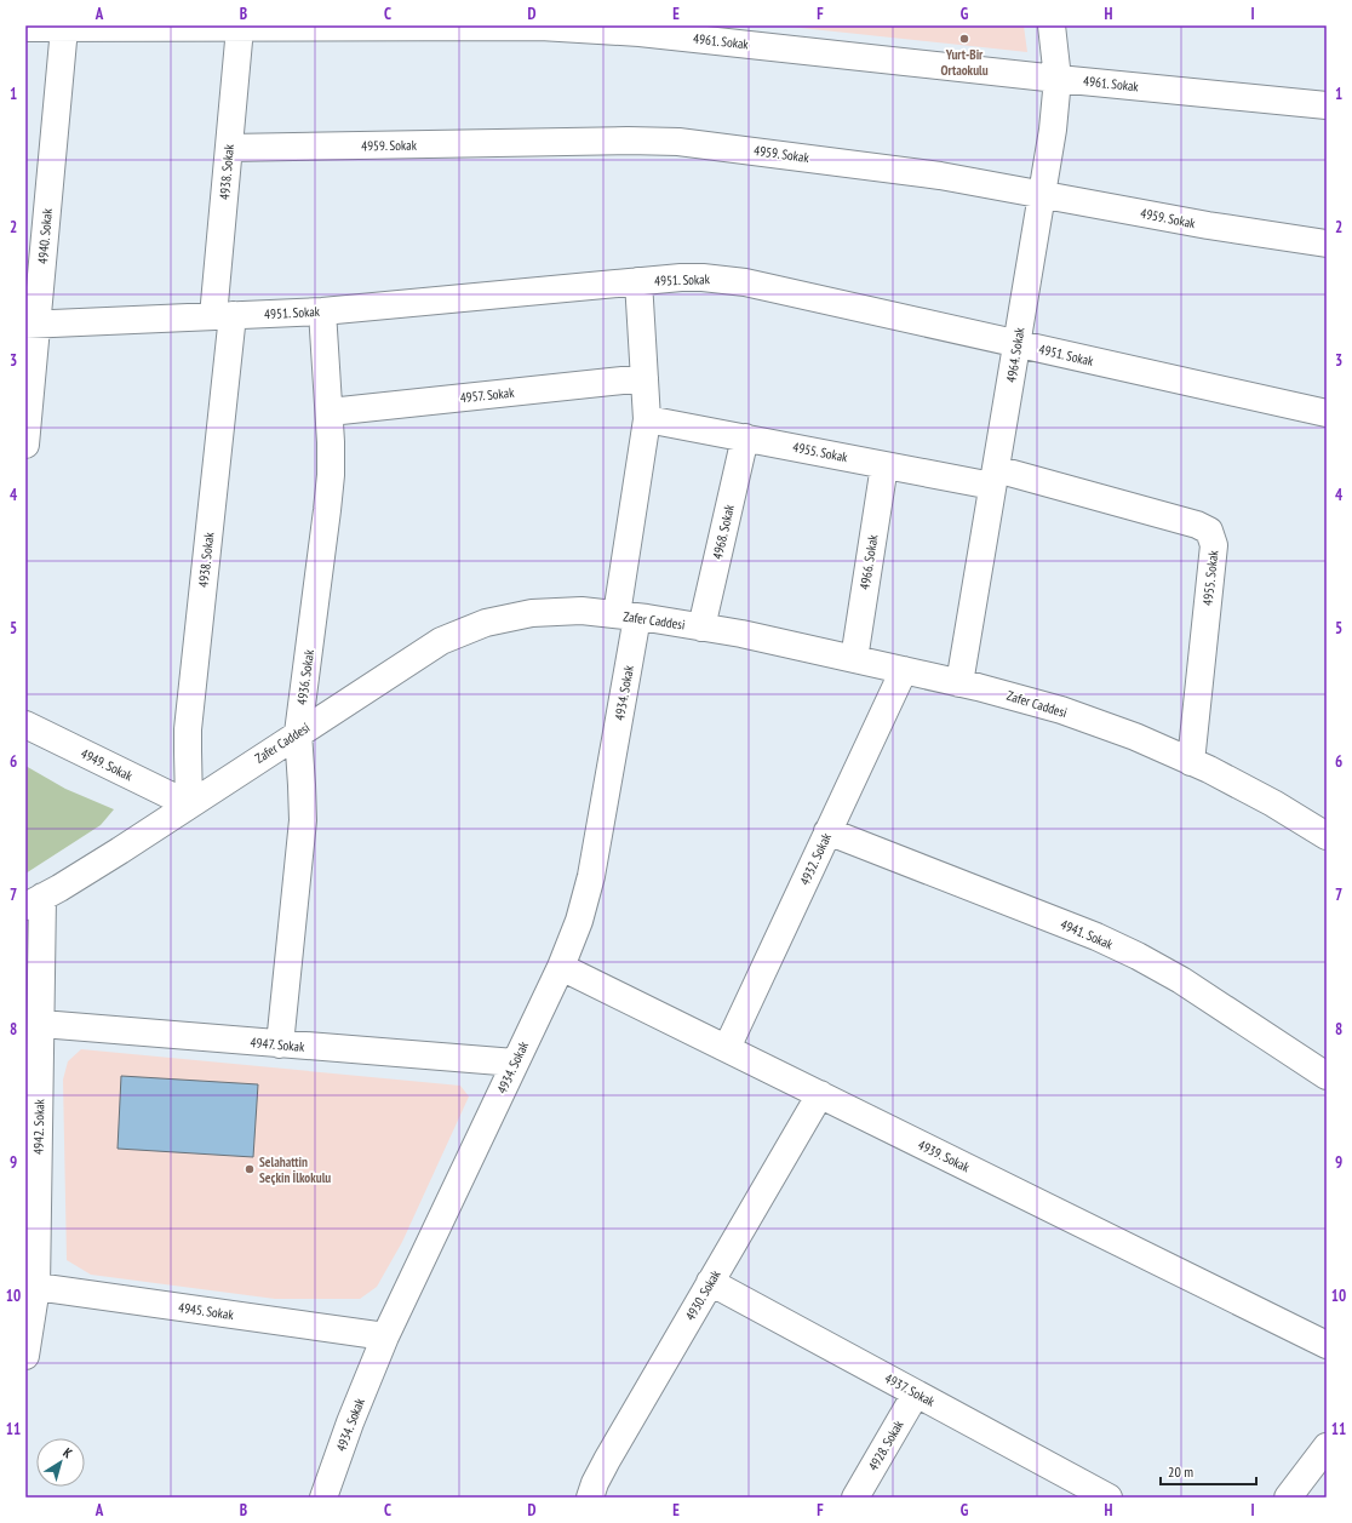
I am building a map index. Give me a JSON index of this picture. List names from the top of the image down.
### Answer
{
  "streets": {
    "street": [
      "4961. Sokak",
      "4959. Sokak",
      "4938. Sokak",
      "4940. Sokak",
      "4951. Sokak",
      "4964. Sokak",
      "4957. Sokak",
      "4955. Sokak",
      "4968. Sokak",
      "4966. Sokak",
      "Zafer Caddesi",
      "4936. Sokak",
      "4934. Sokak",
      "4949. Sokak",
      "4932. Sokak",
      "4941. Sokak",
      "4947. Sokak",
      "4942. Sokak",
      "4939. Sokak",
      "4930. Sokak",
      "4945. Sokak",
      "4937. Sokak",
      "4928. Sokak"
    ]
  },
  "crossings": [
    ["4961. Sokak", "4938. Sokak"],
    ["4961. Sokak", "4940. Sokak"],
    ["4961. Sokak", "4964. Sokak"],
    ["4959. Sokak", "4938. Sokak"],
    ["4959. Sokak", "4964. Sokak"],
    ["4938. Sokak", "4951. Sokak"],
    ["4938. Sokak", "Zafer Caddesi"],
    ["4938. Sokak", "4949. Sokak"],
    ["4940. Sokak", "4951. Sokak"],
    ["4951. Sokak", "4964. Sokak"],
    ["4951. Sokak", "4936. Sokak"],
    ["4951. Sokak", "4934. Sokak"],
    ["4964. Sokak", "4955. Sokak"],
    ["4964. Sokak", "Zafer Caddesi"],
    ["4957. Sokak", "4936. Sokak"],
    ["4957. Sokak", "4934. Sokak"],
    ["4955. Sokak", "4968. Sokak"],
    ["4955. Sokak", "4966. Sokak"],
    ["4955. Sokak", "Zafer Caddesi"],
    ["4955. Sokak", "4934. Sokak"],
    ["4968. Sokak", "Zafer Caddesi"],
    ["4966. Sokak", "Zafer Caddesi"],
    ["Zafer Caddesi", "4936. Sokak"],
    ["Zafer Caddesi", "4934. Sokak"],
    ["Zafer Caddesi", "4949. Sokak"],
    ["Zafer Caddesi", "4932. Sokak"],
    ["Zafer Caddesi", "4942. Sokak"],
    ["4936. Sokak", "4947. Sokak"],
    ["4934. Sokak", "4947. Sokak"],
    ["4934. Sokak", "4939. Sokak"],
    ["4934. Sokak", "4945. Sokak"],
    ["4932. Sokak", "4941. Sokak"],
    ["4932. Sokak", "4939. Sokak"],
    ["4947. Sokak", "4942. Sokak"],
    ["4942. Sokak", "4945. Sokak"],
    ["4939. Sokak", "4930. Sokak"],
    ["4930. Sokak", "4937. Sokak"],
    ["4937. Sokak", "4928. Sokak"]
  ],
  "places": ["Yurt-Bir Ortaokulu", "Selahattin Seçkin İlkokulu"],
  "scale_bar": "20 m",
  "north": "top right",
  "grid": {
    "columns": [
      "A",
      "B",
      "C",
      "D",
      "E",
      "F",
      "G",
      "H",
      "I"
    ],
    "rows": [
      "1",
      "2",
      "3",
      "4",
      "5",
      "6",
      "7",
      "8",
      "9",
      "10",
      "11"
    ]
  }
}
